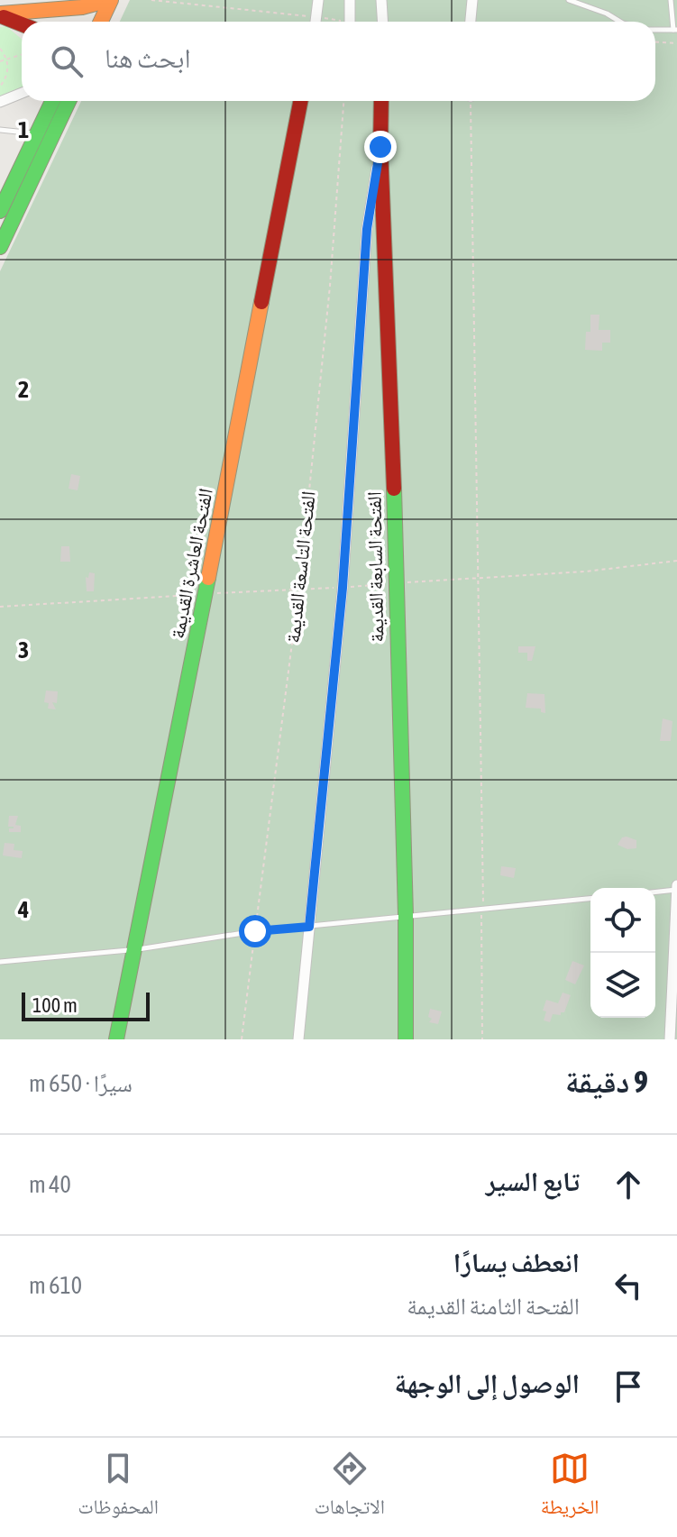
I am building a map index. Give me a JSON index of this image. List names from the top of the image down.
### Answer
{
  "streets": {
    "main road": ["الفتحة العاشرة القديمة", "الفتحة السابعة القديمة"],
    "path": ["الفتحة التاسعة القديمة"]
  },
  "scale_bar": "100 m",
  "page": {
    "search": "ابحث هنا",
    "scale": "100 m",
    "heading": ["9 دقيقة", "سيرًا · 650 m"],
    "list": [
      ["تابع السير", "40 m"],
      ["انعطف يسارًا", "الفتحة الثامنة القديمة", "610 m"],
      "الوصول إلى الوجهة"
    ],
    "nav": ["الخريطة", "الاتجاهات", "المحفوظات"]
  },
  "grid": {
    "rows": [
      "1",
      "2",
      "3",
      "4"
    ]
  }
}
